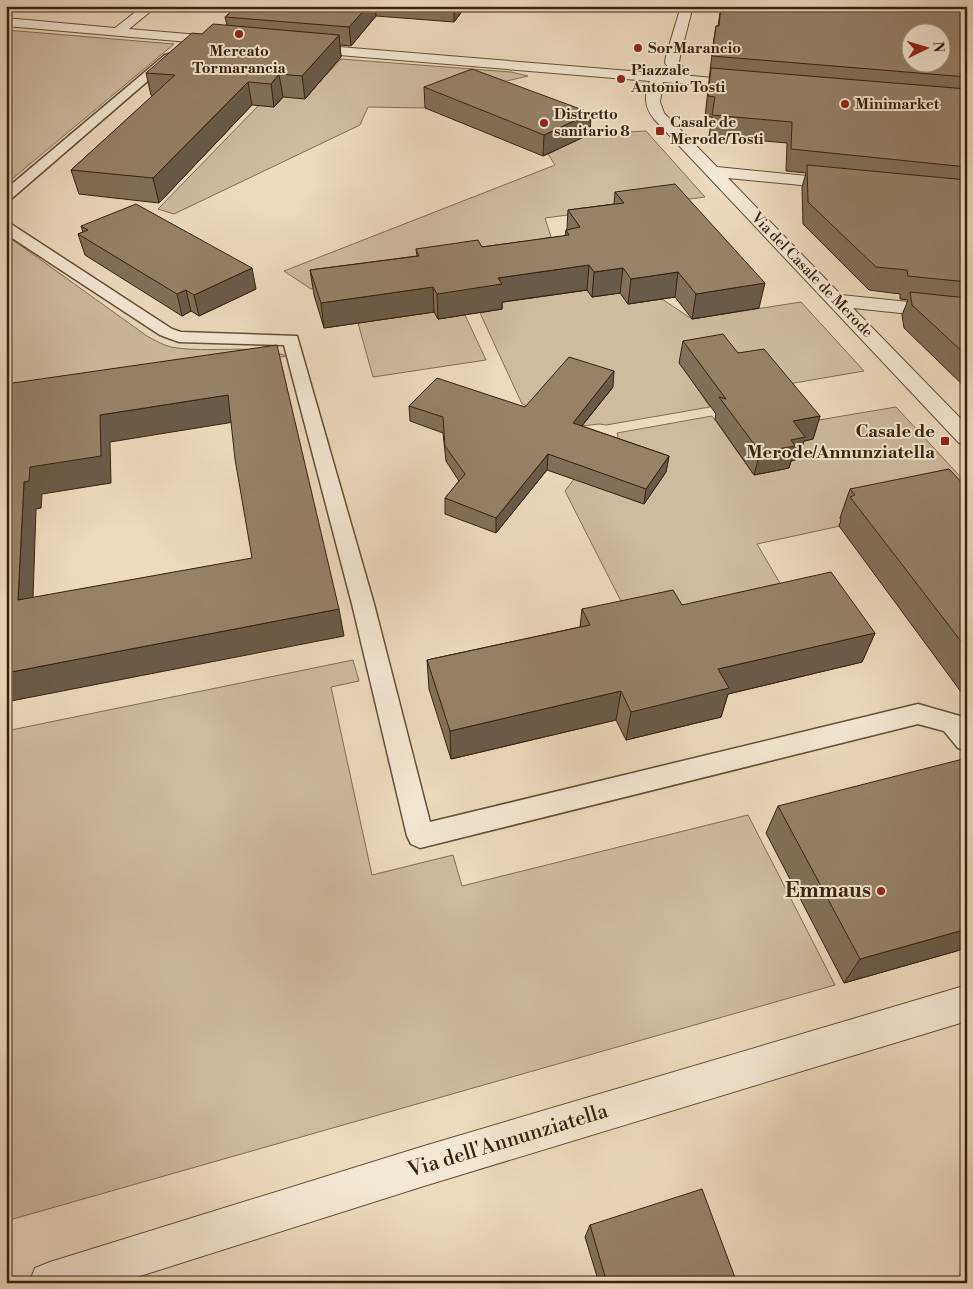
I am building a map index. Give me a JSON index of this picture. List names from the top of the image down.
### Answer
{
  "streets": {
    "street": ["Via del Casale de Merode", "Via dell'Annunziatella"]
  },
  "places": {
    "other": [
      "Mercato Tormarancia",
      "SorMarancio",
      "Piazzale Antonio Tosti",
      "Minimarket",
      "Distretto sanitario 8",
      "Emmaus"
    ],
    "transit": ["Casale de Merode/Tosti", "Casale de Merode/Annunziatella"]
  },
  "north": "right"
}
